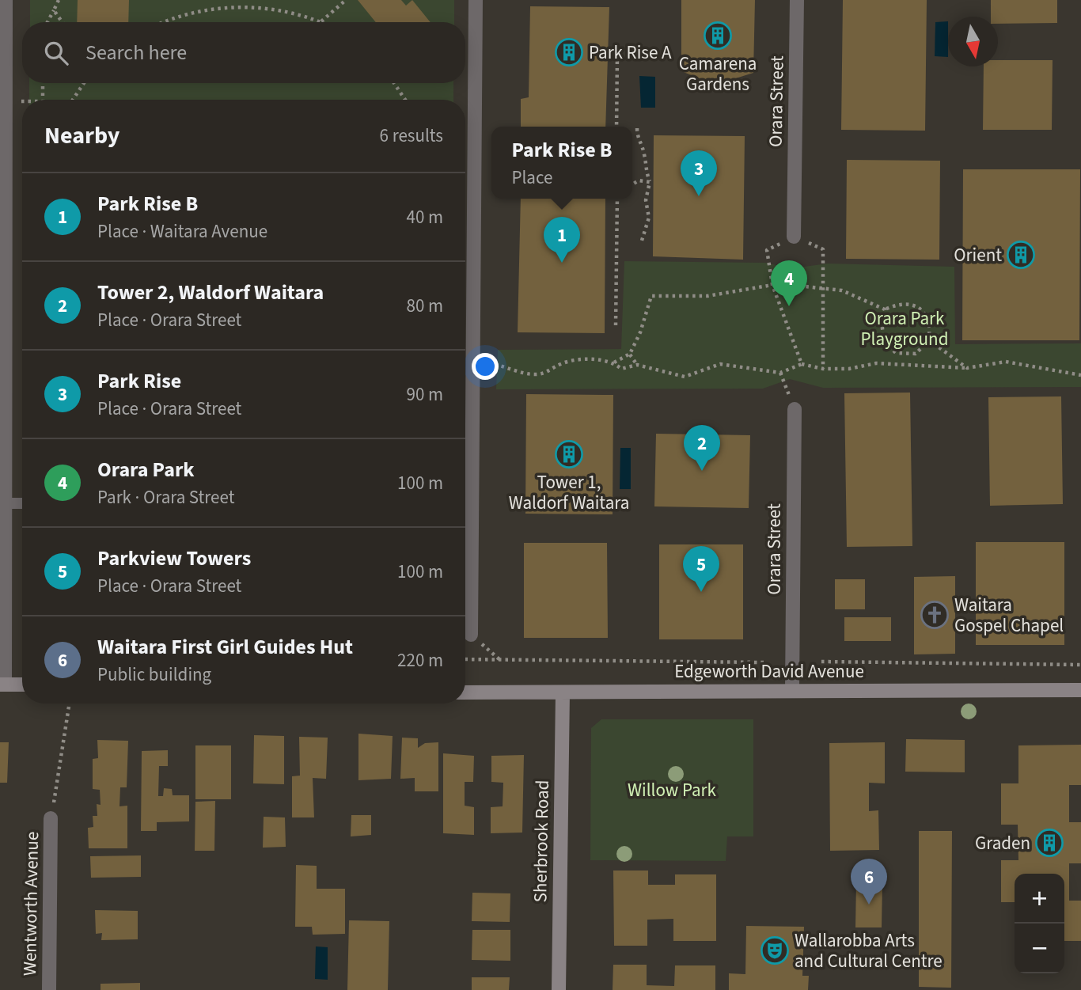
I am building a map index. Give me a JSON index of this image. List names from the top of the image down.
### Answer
{
  "streets": {
    "main road": ["Edgeworth David Avenue", "Sherbrook Road"],
    "street": ["Orara Street", "Wentworth Avenue"]
  },
  "crossings": [
    ["Orara Street", "Edgeworth David Avenue"],
    ["Edgeworth David Avenue", "Sherbrook Road"]
  ],
  "parks": ["Orara Park Playground", "Willow Park"],
  "places": {
    "building": [
      "Camarena Gardens",
      "Park Rise A",
      "Orient",
      "Tower 1, Waldorf Waitara",
      "Graden"
    ],
    "church": ["Waitara Gospel Chapel"],
    "theatre": ["Wallarobba Arts and Cultural Centre"]
  },
  "north": "bottom",
  "page": {
    "search": "Search here",
    "heading": ["Nearby", "6 results"],
    "popup": ["Park Rise B", "Place"],
    "pins": [
      "3",
      "1",
      "4",
      "2",
      "5",
      "6"
    ],
    "list": [
      {
        "mark": "1",
        "name": "Park Rise B",
        "note": "Place · Waitara Avenue",
        "value": "40 m"
      },
      {
        "mark": "2",
        "name": "Tower 2, Waldorf Waitara",
        "note": "Place · Orara Street",
        "value": "80 m"
      },
      {
        "mark": "3",
        "name": "Park Rise",
        "note": "Place · Orara Street",
        "value": "90 m"
      },
      {
        "mark": "4",
        "name": "Orara Park",
        "note": "Park · Orara Street",
        "value": "100 m"
      },
      {
        "mark": "5",
        "name": "Parkview Towers",
        "note": "Place · Orara Street",
        "value": "100 m"
      },
      {
        "mark": "6",
        "name": "Waitara First Girl Guides Hut",
        "note": "Public building",
        "value": "220 m"
      }
    ],
    "map_buttons": ["+", "−"]
  }
}
